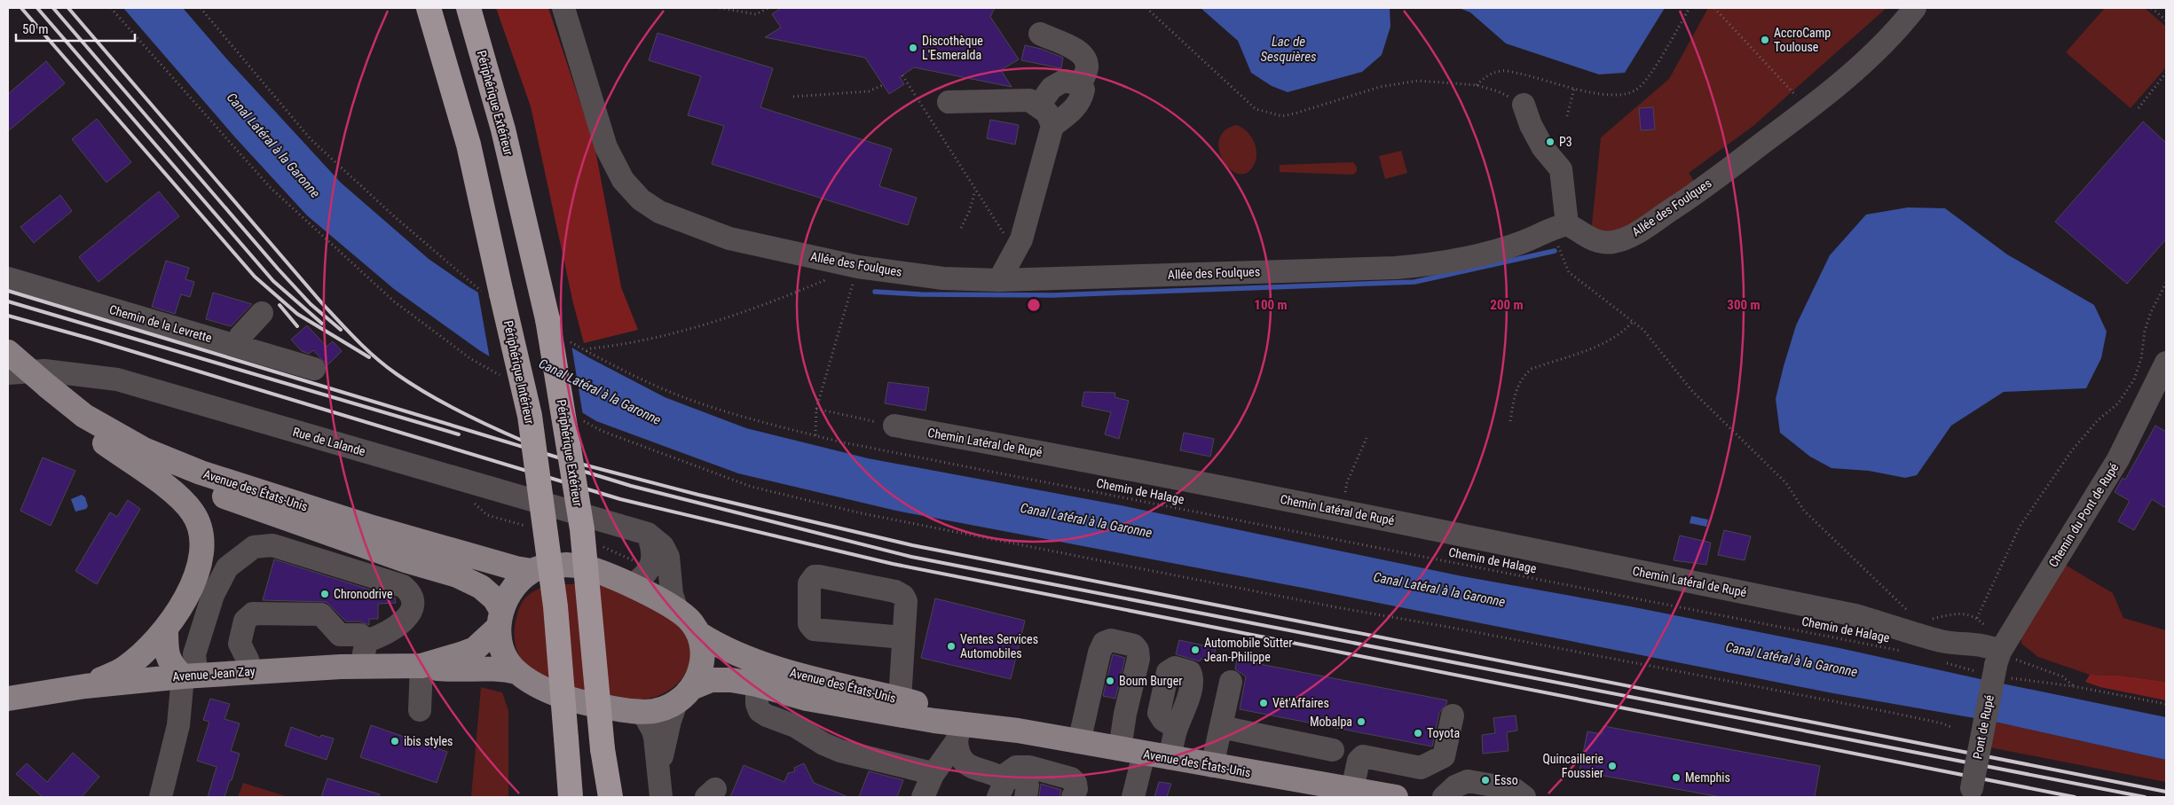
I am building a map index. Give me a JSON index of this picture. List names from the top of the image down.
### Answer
{
  "streets": {
    "highway": ["Périphérique Extérieur", "Périphérique Intérieur"],
    "main road": ["Avenue des États-Unis", "Avenue Jean Zay"],
    "street": [
      "Allée des Foulques",
      "Chemin de la Levrette",
      "Rue de Lalande",
      "Chemin Latéral de Rupé",
      "Chemin du Pont de Rupé",
      "Pont de Rupé"
    ],
    "path": ["Chemin de Halage"]
  },
  "crossings": [
    ["Chemin Latéral de Rupé", "Chemin du Pont de Rupé"],
    ["Chemin Latéral de Rupé", "Pont de Rupé"],
    ["Avenue des États-Unis", "Avenue Jean Zay"],
    ["Chemin du Pont de Rupé", "Pont de Rupé"]
  ],
  "water": ["Lac de Sesquières", "Canal Latéral à la Garonne"],
  "places": [
    "AccroCamp Toulouse",
    "Discothèque L'Esmeralda",
    "P3",
    "Chronodrive",
    "Ventes Services Automobiles",
    "Automobile Sutter Jean-Philippe",
    "Boum Burger",
    "Vêt'Affaires",
    "Mobalpa",
    "Toyota",
    "ibis styles",
    "Quincaillerie Foussier",
    "Memphis",
    "Esso"
  ],
  "scale_bar": "50 m",
  "rings": ["100 m", "200 m", "300 m"]
}
